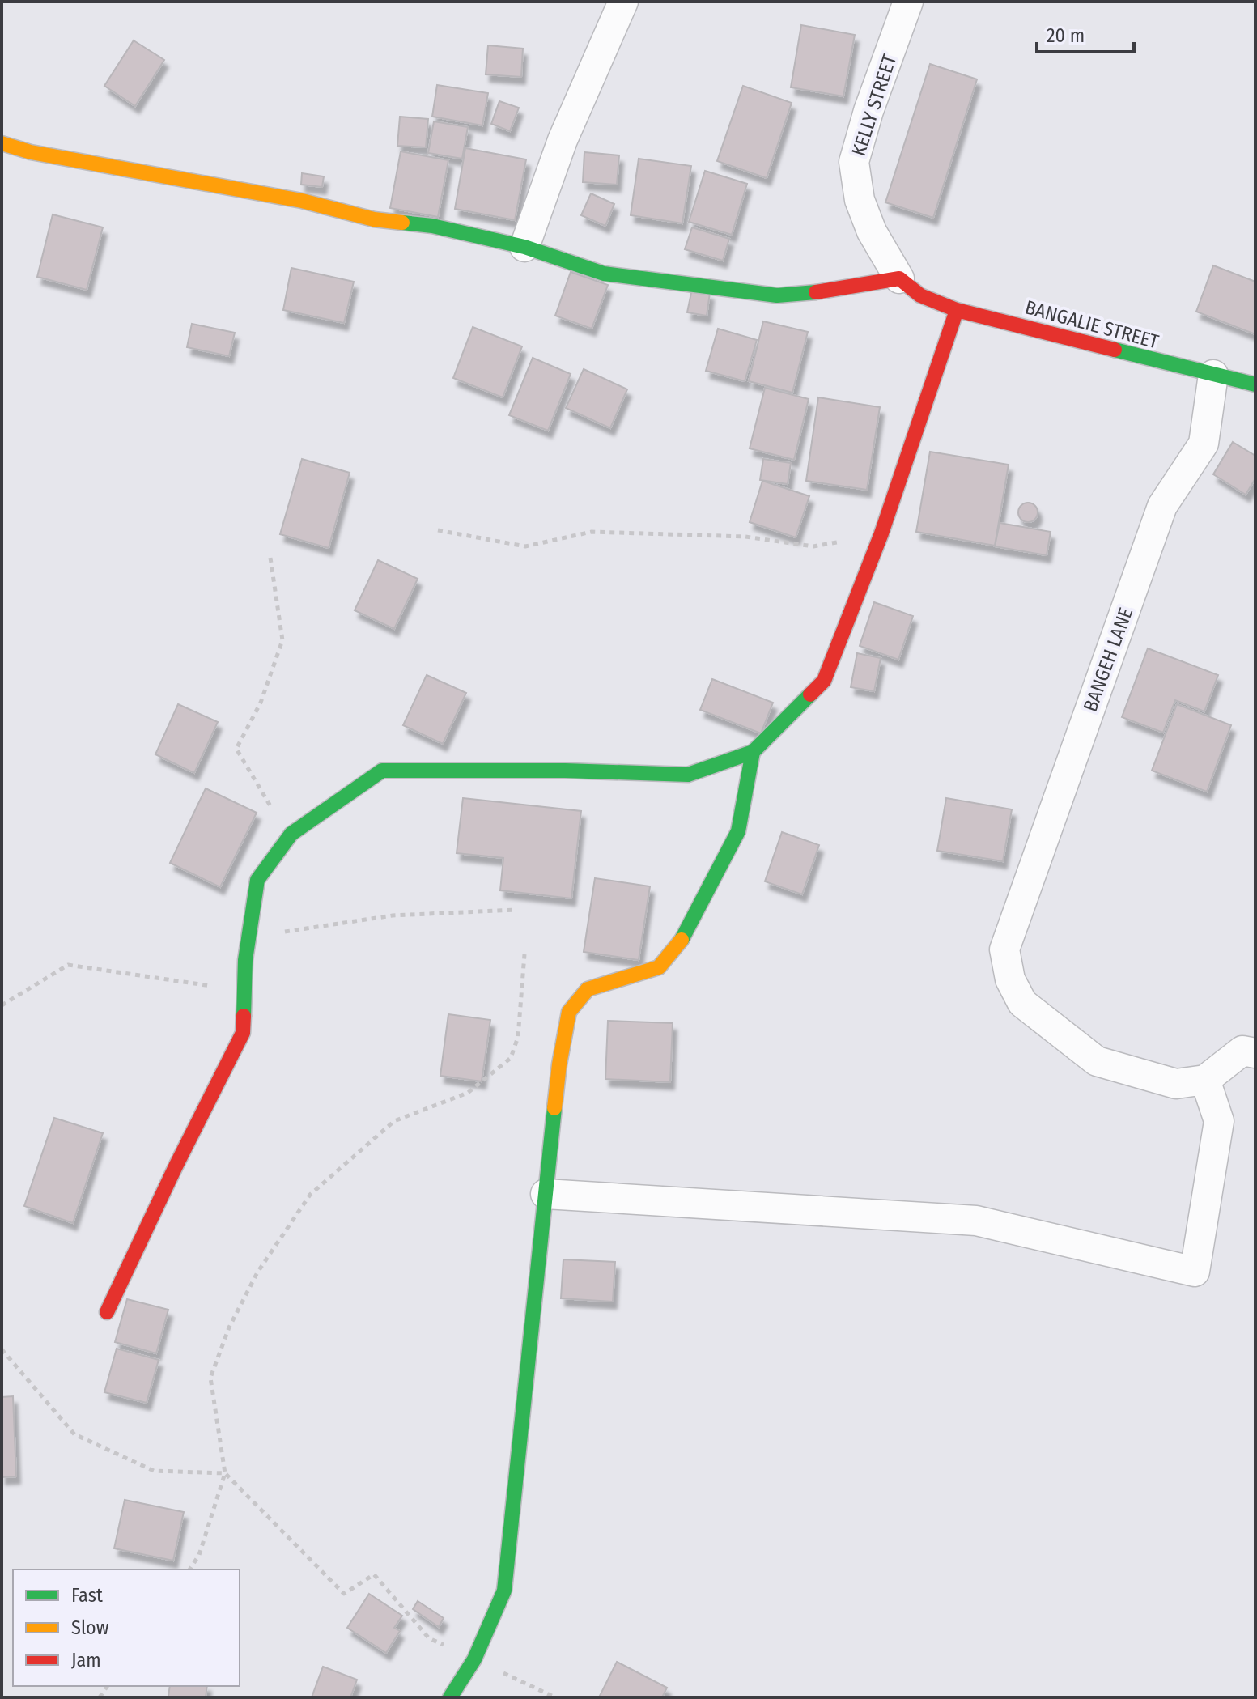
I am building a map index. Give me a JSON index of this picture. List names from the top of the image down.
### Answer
{
  "streets": {
    "street": ["KELLY STREET", "BANGALIE STREET", "BANGEH LANE"]
  },
  "crossings": [
    ["KELLY STREET", "BANGALIE STREET"],
    ["BANGALIE STREET", "BANGEH LANE"]
  ],
  "legend": ["Fast", "Slow", "Jam"],
  "scale_bar": "20 m"
}
